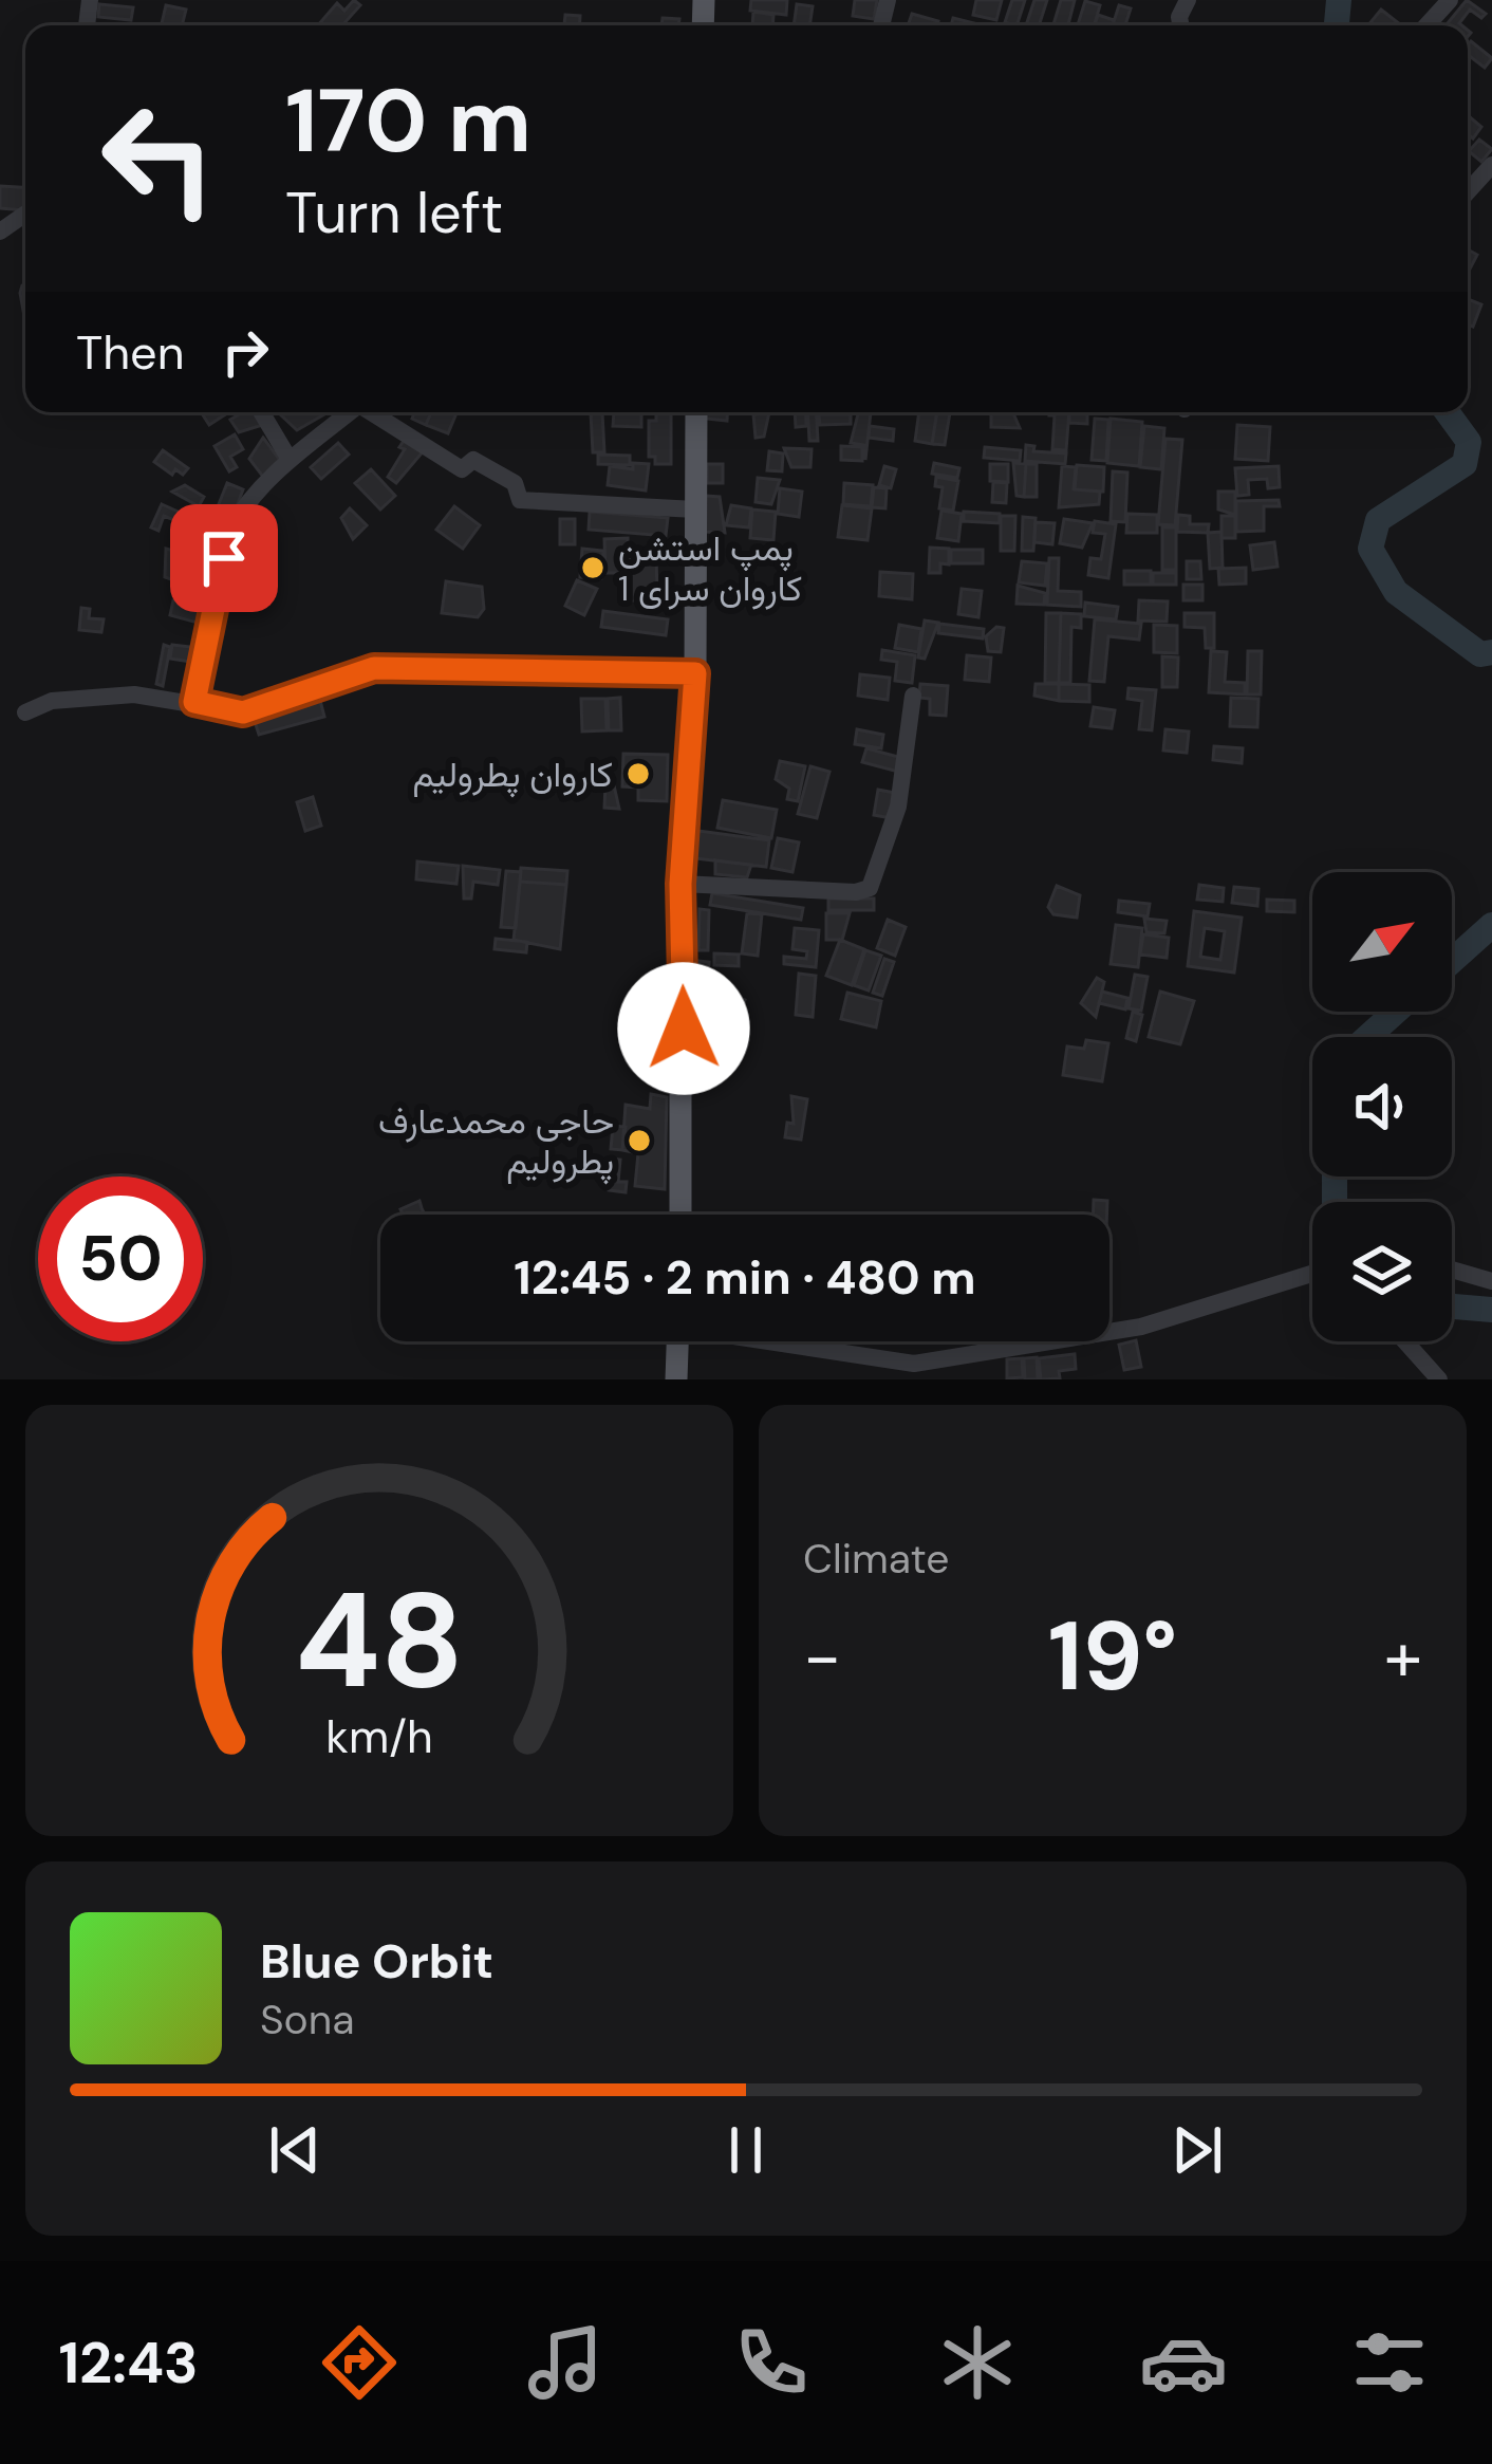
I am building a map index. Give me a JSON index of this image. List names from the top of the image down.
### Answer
{
  "places": ["پمپ استشن کاروان سرای 1", "کاروان پطرولیم", "حاجی محمدعارف پطرولیم"],
  "north": "top right",
  "page": {
    "turn": ["170 m", "Turn left"],
    "then": "Then",
    "limit": "50",
    "trip": "12:45 · 2 min · 480 m",
    "tile": "Climate",
    "heat": ["−", "19°", "+"],
    "song": ["Blue Orbit", "Sona"],
    "tabs": "12:43",
    "gauge": ["48", "km/h"]
  }
}
